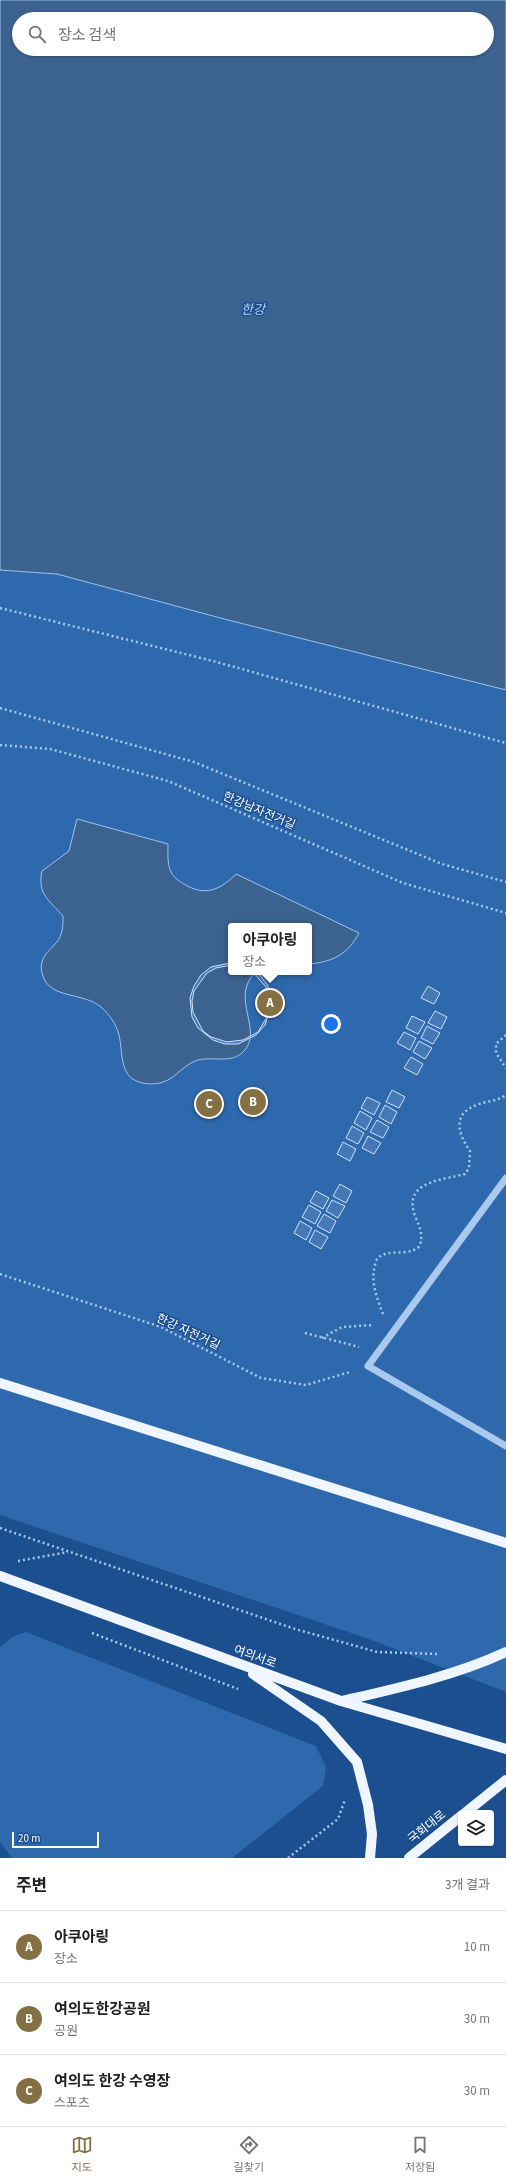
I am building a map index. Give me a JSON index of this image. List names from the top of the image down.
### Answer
{
  "streets": {
    "main road": ["여의서로", "국회대로"],
    "path": ["한강남자전거길", "한강 자전거길"]
  },
  "water": ["한강"],
  "scale_bar": "20 m",
  "page": {
    "search": "장소 검색",
    "popup": ["아쿠아링", "장소"],
    "pins": ["A", "B", "C"],
    "scale": "20 m",
    "heading": ["주변", "3개 결과"],
    "list": [
      {
        "mark": "A",
        "name": "아쿠아링",
        "note": "장소",
        "value": "10 m"
      },
      {
        "mark": "B",
        "name": "여의도한강공원",
        "note": "공원",
        "value": "30 m"
      },
      {
        "mark": "C",
        "name": "여의도 한강 수영장",
        "note": "스포츠",
        "value": "30 m"
      }
    ],
    "nav": ["지도", "길찾기", "저장됨"]
  }
}
